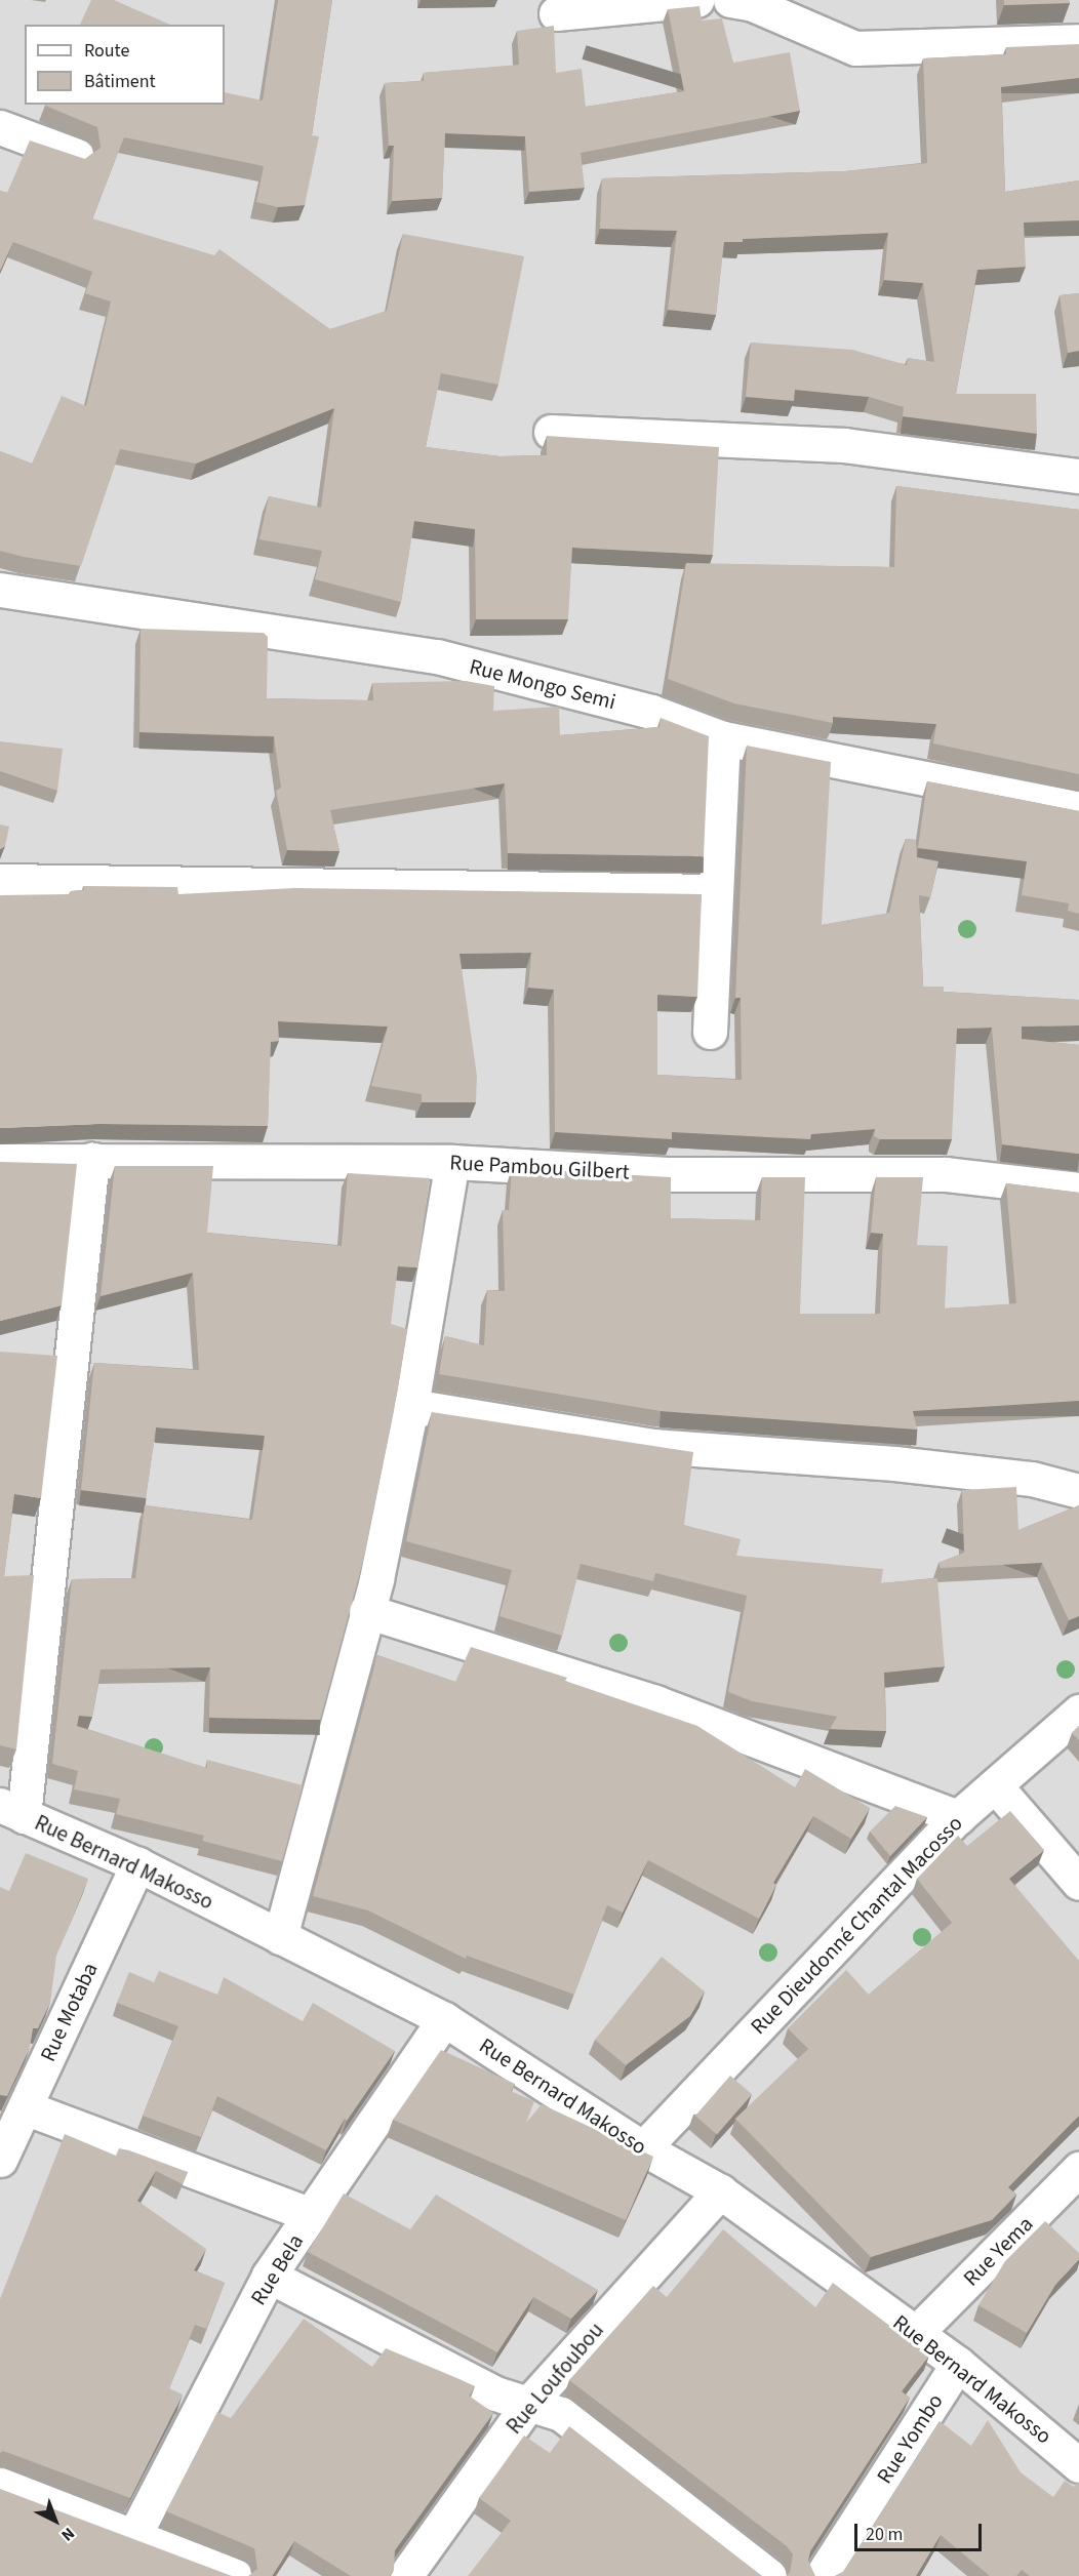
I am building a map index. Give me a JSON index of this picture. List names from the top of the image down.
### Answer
{
  "streets": {
    "street": [
      "Rue Mongo Semi",
      "Rue Pambou Gilbert",
      "Rue Bernard Makosso",
      "Rue Dieudonné Chantal Macosso",
      "Rue Motaba",
      "Rue Yema",
      "Rue Bela",
      "Rue Loufoubou",
      "Rue Yombo"
    ]
  },
  "crossings": [
    ["Rue Bernard Makosso", "Rue Dieudonné Chantal Macosso"],
    ["Rue Bernard Makosso", "Rue Motaba"],
    ["Rue Bernard Makosso", "Rue Yema"],
    ["Rue Bernard Makosso", "Rue Bela"],
    ["Rue Bernard Makosso", "Rue Loufoubou"],
    ["Rue Bernard Makosso", "Rue Yombo"]
  ],
  "legend": ["Route", "Bâtiment"],
  "scale_bar": "20 m",
  "north": "bottom right"
}
